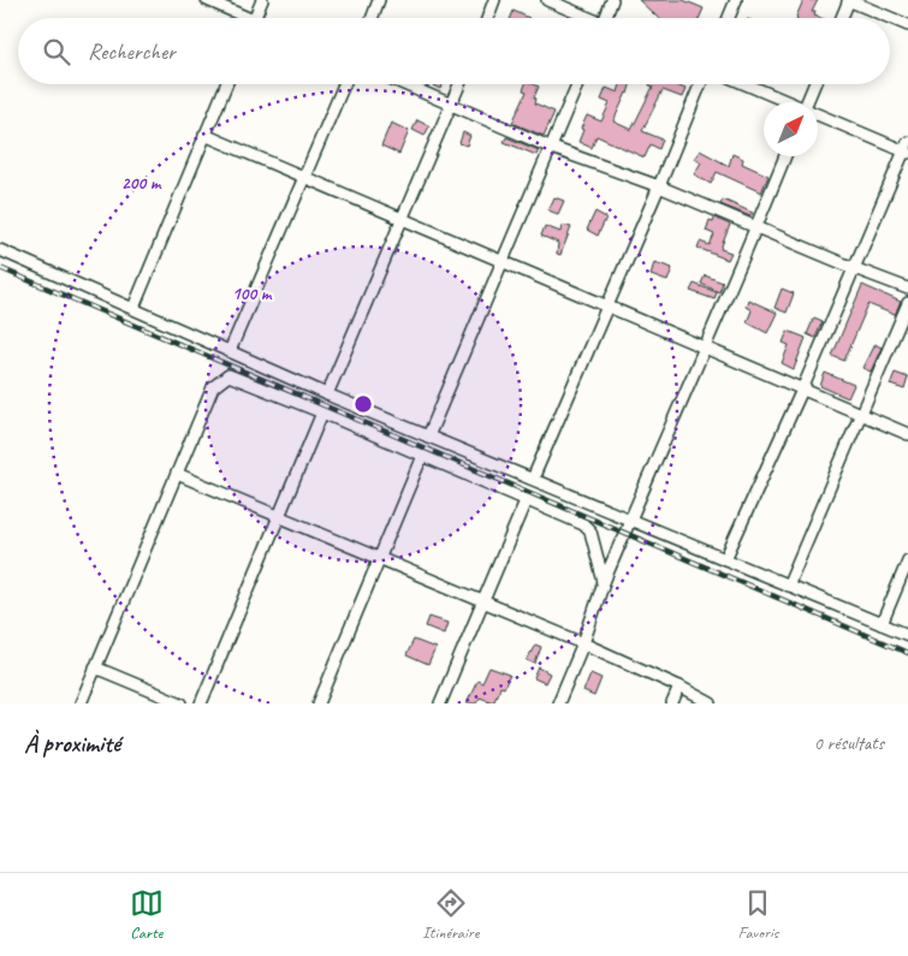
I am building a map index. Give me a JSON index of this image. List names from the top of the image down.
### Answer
{
  "north": "top right",
  "page": {
    "search": "Rechercher",
    "heading": ["À proximité", "0 résultats"],
    "nav": ["Carte", "Itinéraire", "Favoris"]
  },
  "rings": ["200 m", "100 m"]
}
